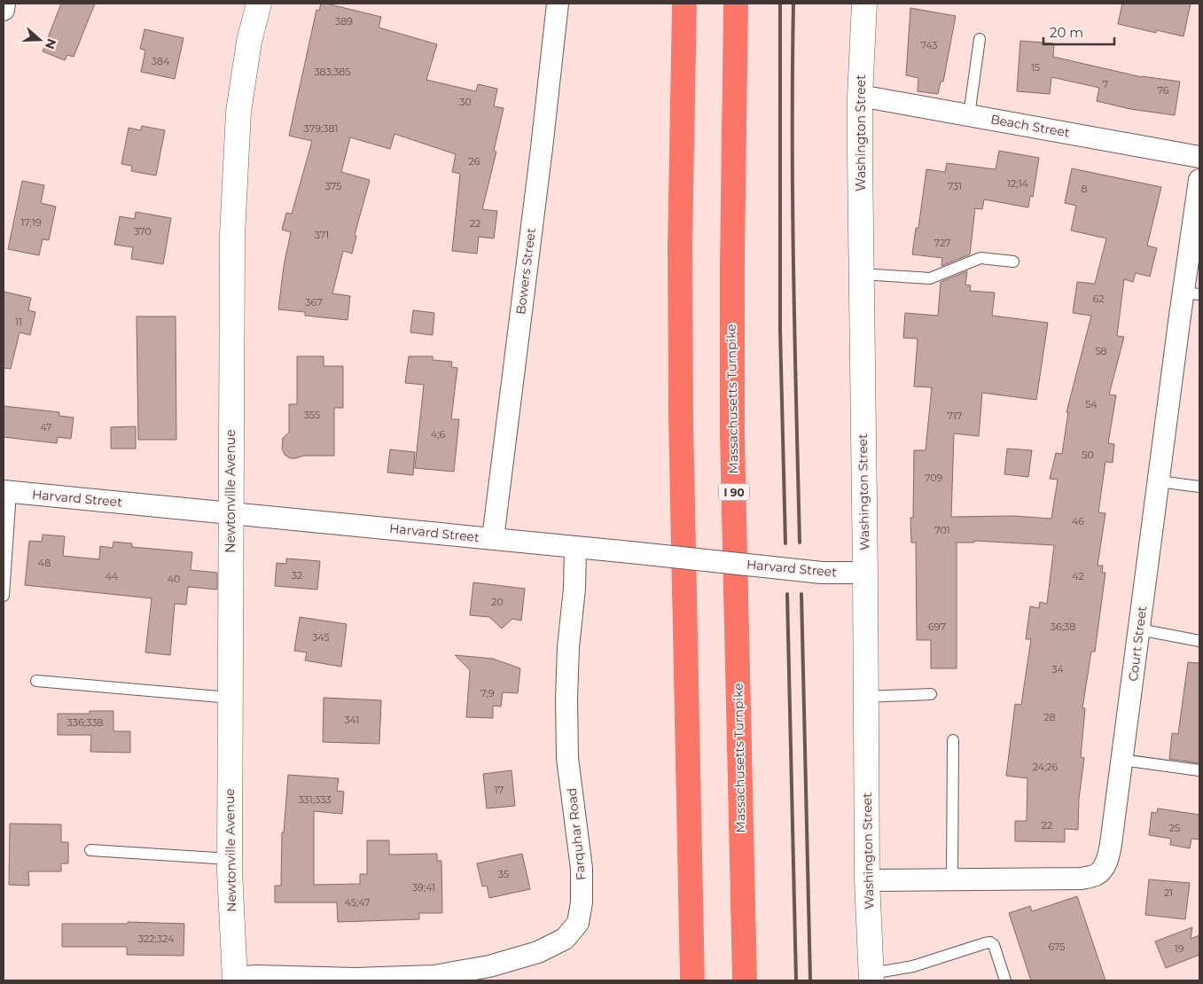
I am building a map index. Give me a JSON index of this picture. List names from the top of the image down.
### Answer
{
  "streets": {
    "highway": ["Massachusetts Turnpike", "I 90"],
    "main road": ["Washington Street", "Newtonville Avenue"],
    "street": [
      "Beach Street",
      "Bowers Street",
      "Harvard Street",
      "Court Street",
      "Farquhar Road"
    ]
  },
  "crossings": [
    ["Beach Street", "Washington Street"],
    ["Washington Street", "Harvard Street"],
    ["Washington Street", "Court Street"],
    ["Bowers Street", "Harvard Street"],
    ["Newtonville Avenue", "Harvard Street"],
    ["Newtonville Avenue", "Farquhar Road"],
    ["Harvard Street", "Farquhar Road"]
  ],
  "house_numbers": [
    "389",
    "743",
    "384",
    "15",
    "383;385",
    "7",
    "76",
    "30",
    "379;381",
    "26",
    "12;14",
    "375",
    "731",
    "8",
    "17;19",
    "22",
    "370",
    "371",
    "727",
    "62",
    "367",
    "11",
    "58",
    "54",
    "355",
    "717",
    "47",
    "4;6",
    "50",
    "709",
    "46",
    "701",
    "48",
    "32",
    "44",
    "42",
    "40",
    "20",
    "697",
    "36;38",
    "345",
    "34",
    "7;9",
    "28",
    "341",
    "336;338",
    "24;26",
    "17",
    "331;333",
    "22",
    "25",
    "35",
    "39;41",
    "21",
    "45;47",
    "322;324",
    "675",
    "19"
  ],
  "scale_bar": "20 m",
  "north": "right"
}
